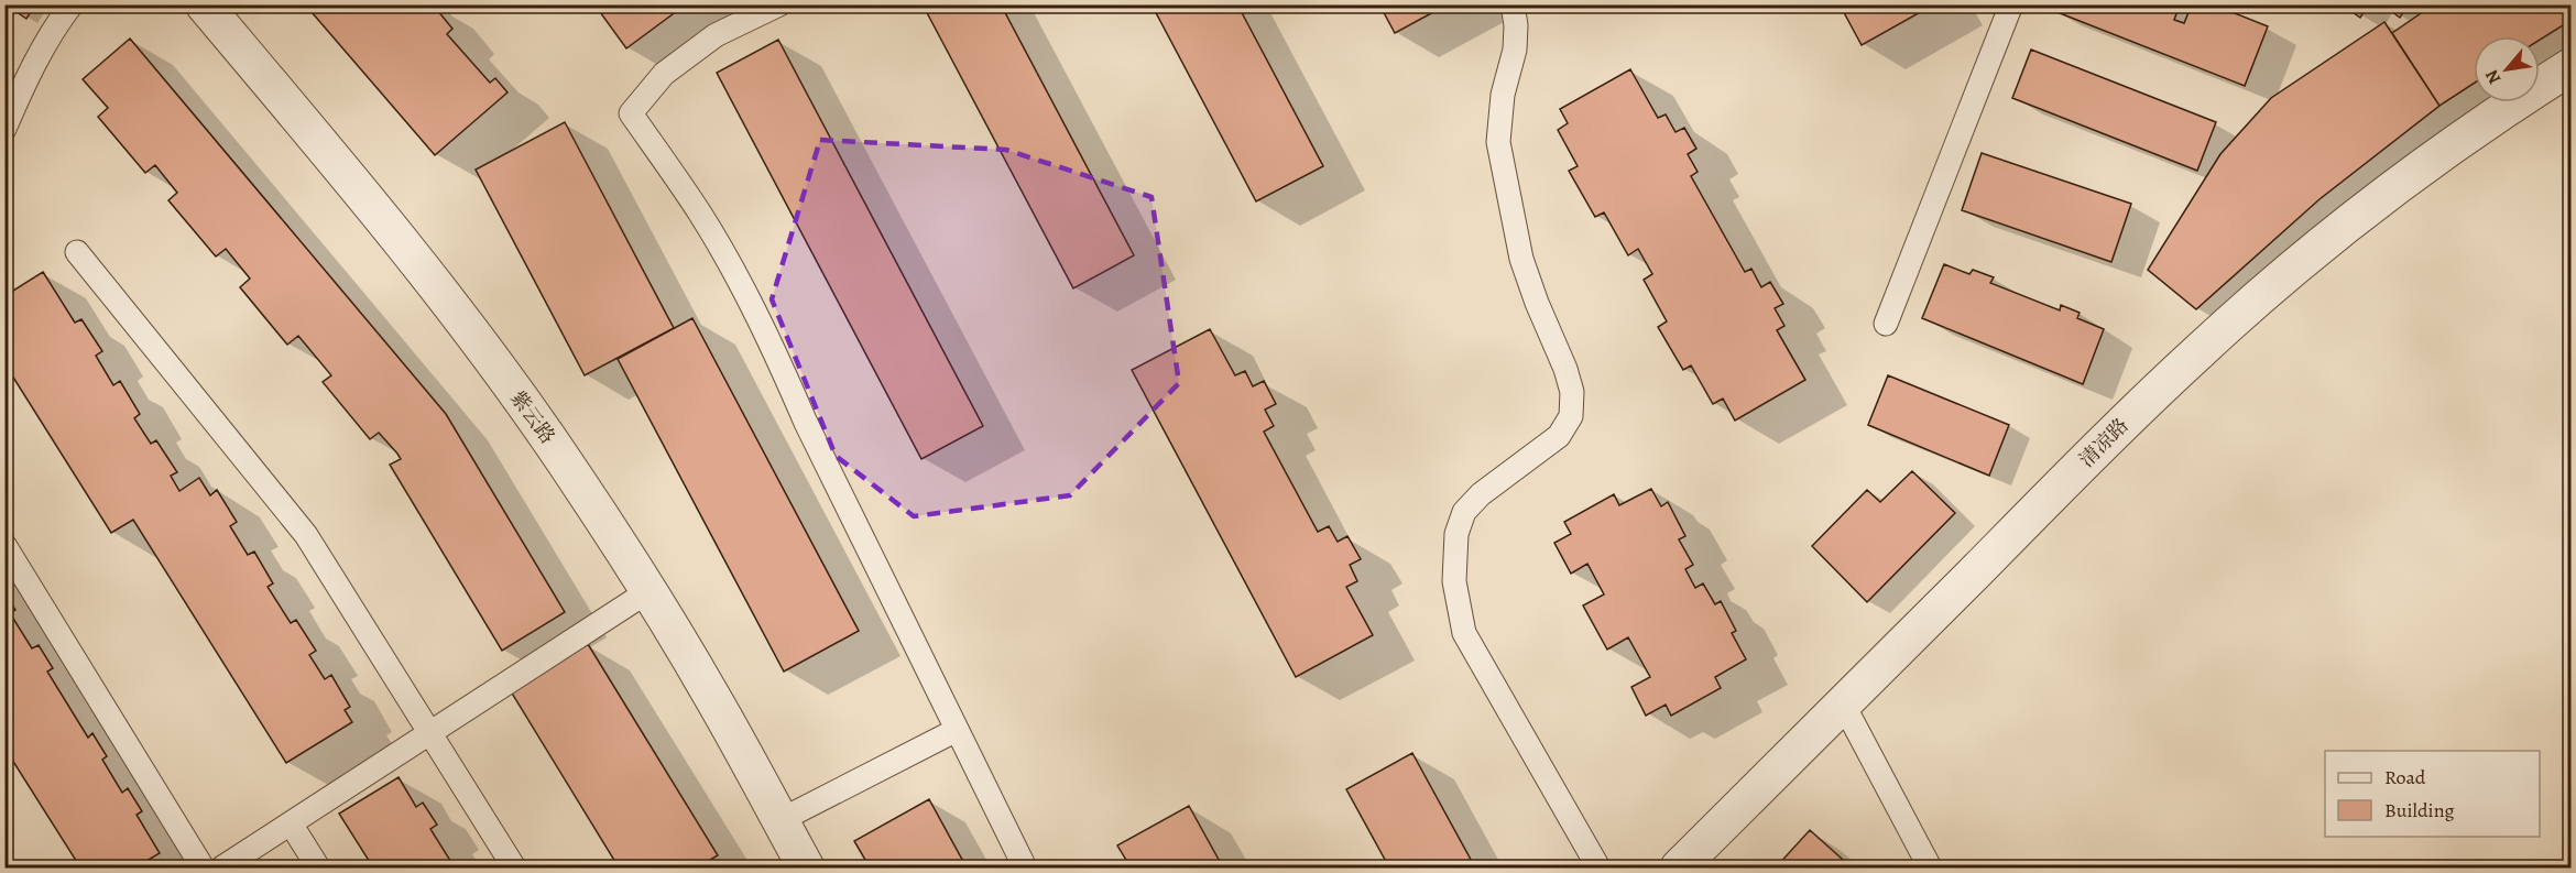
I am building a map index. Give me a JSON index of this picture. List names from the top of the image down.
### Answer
{
  "streets": {
    "street": ["紫云路", "清凉路"]
  },
  "legend": ["Road", "Building"],
  "north": "bottom left"
}
